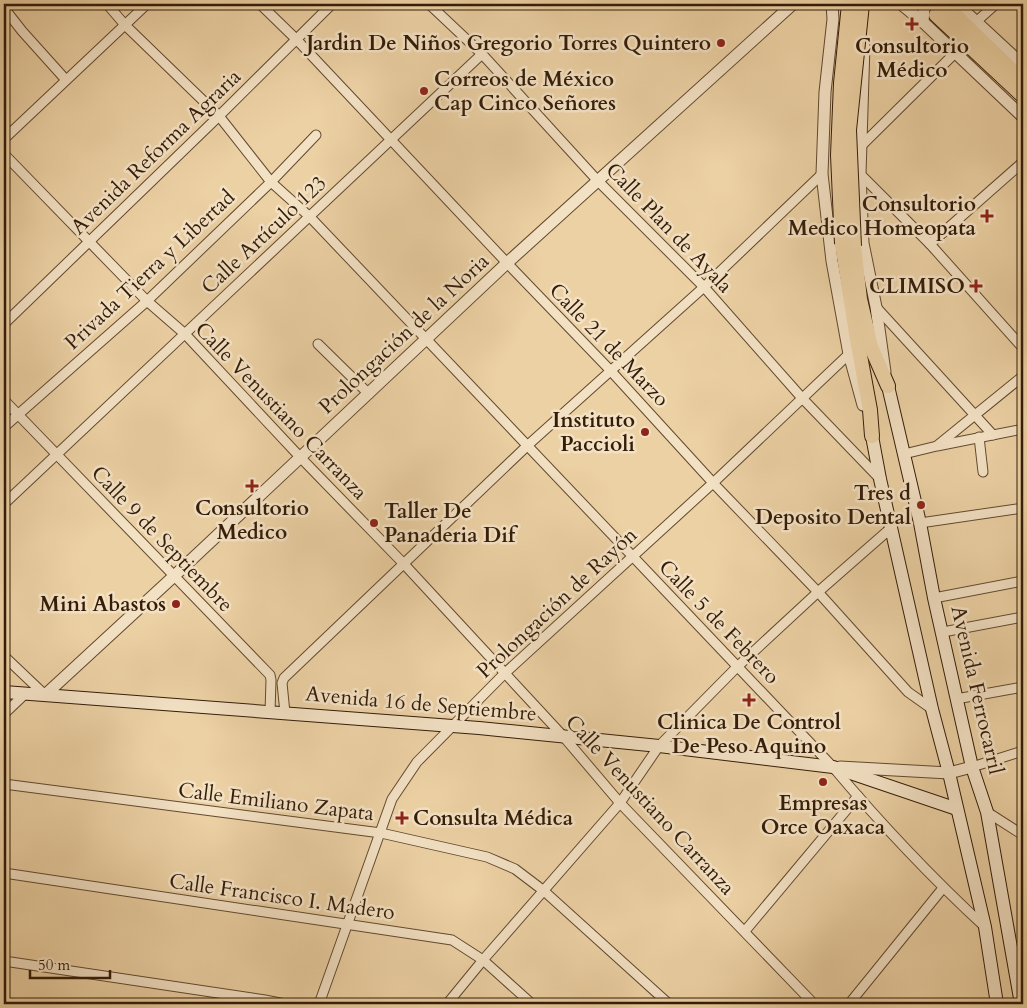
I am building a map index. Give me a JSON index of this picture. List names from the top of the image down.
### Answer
{
  "streets": {
    "main road": ["Avenida Ferrocarril", "Avenida 16 de Septiembre"],
    "street": [
      "Avenida Reforma Agraria",
      "Calle Plan de Ayala",
      "Calle Artículo 123",
      "Privada Tierra y Libertad",
      "Prolongación de la Noria",
      "Calle 21 de Marzo",
      "Calle Venustiano Carranza",
      "Calle 9 de Septiembre",
      "Prolongación de Rayón",
      "Calle 5 de Febrero",
      "Calle Emiliano Zapata",
      "Calle Francisco I. Madero"
    ]
  },
  "crossings": [
    ["Avenida Reforma Agraria", "Calle 21 de Marzo"],
    ["Avenida Reforma Agraria", "Calle Venustiano Carranza"],
    ["Avenida Reforma Agraria", "Calle 5 de Febrero"],
    ["Calle Plan de Ayala", "Calle Artículo 123"],
    ["Calle Plan de Ayala", "Prolongación de la Noria"],
    ["Calle Plan de Ayala", "Prolongación de Rayón"],
    ["Calle Artículo 123", "Calle 21 de Marzo"],
    ["Calle Artículo 123", "Calle Venustiano Carranza"],
    ["Calle Artículo 123", "Calle 9 de Septiembre"],
    ["Calle Artículo 123", "Calle 5 de Febrero"],
    ["Privada Tierra y Libertad", "Calle Venustiano Carranza"],
    ["Privada Tierra y Libertad", "Calle 9 de Septiembre"],
    ["Privada Tierra y Libertad", "Calle 5 de Febrero"],
    ["Prolongación de la Noria", "Calle 21 de Marzo"],
    ["Prolongación de la Noria", "Calle Venustiano Carranza"],
    ["Prolongación de la Noria", "Calle 9 de Septiembre"],
    ["Prolongación de la Noria", "Calle 5 de Febrero"],
    ["Prolongación de la Noria", "Avenida 16 de Septiembre"],
    ["Calle 21 de Marzo", "Prolongación de Rayón"],
    ["Calle Venustiano Carranza", "Prolongación de Rayón"],
    ["Calle Venustiano Carranza", "Avenida 16 de Septiembre"],
    ["Calle 9 de Septiembre", "Avenida 16 de Septiembre"],
    ["Prolongación de Rayón", "Calle 5 de Febrero"],
    ["Prolongación de Rayón", "Avenida 16 de Septiembre"],
    ["Prolongación de Rayón", "Calle Emiliano Zapata"],
    ["Prolongación de Rayón", "Calle Francisco I. Madero"],
    ["Calle 5 de Febrero", "Avenida 16 de Septiembre"],
    ["Avenida Ferrocarril", "Avenida 16 de Septiembre"]
  ],
  "places": {
    "health": [
      "Consultorio Médico",
      "Consultorio Medico Homeopata",
      "CLIMISO",
      "Consultorio Medico",
      "Clinica De Control De Peso Aquino",
      "Consulta Médica"
    ],
    "other": [
      "Jardin De Niños Gregorio Torres Quintero",
      "Correos de México Cap Cinco Señores",
      "Instituto Paccioli",
      "Tres d Deposito Dental",
      "Taller De Panaderia Dif",
      "Mini Abastos",
      "Empresas Orce Oaxaca"
    ]
  },
  "scale_bar": "50 m"
}
